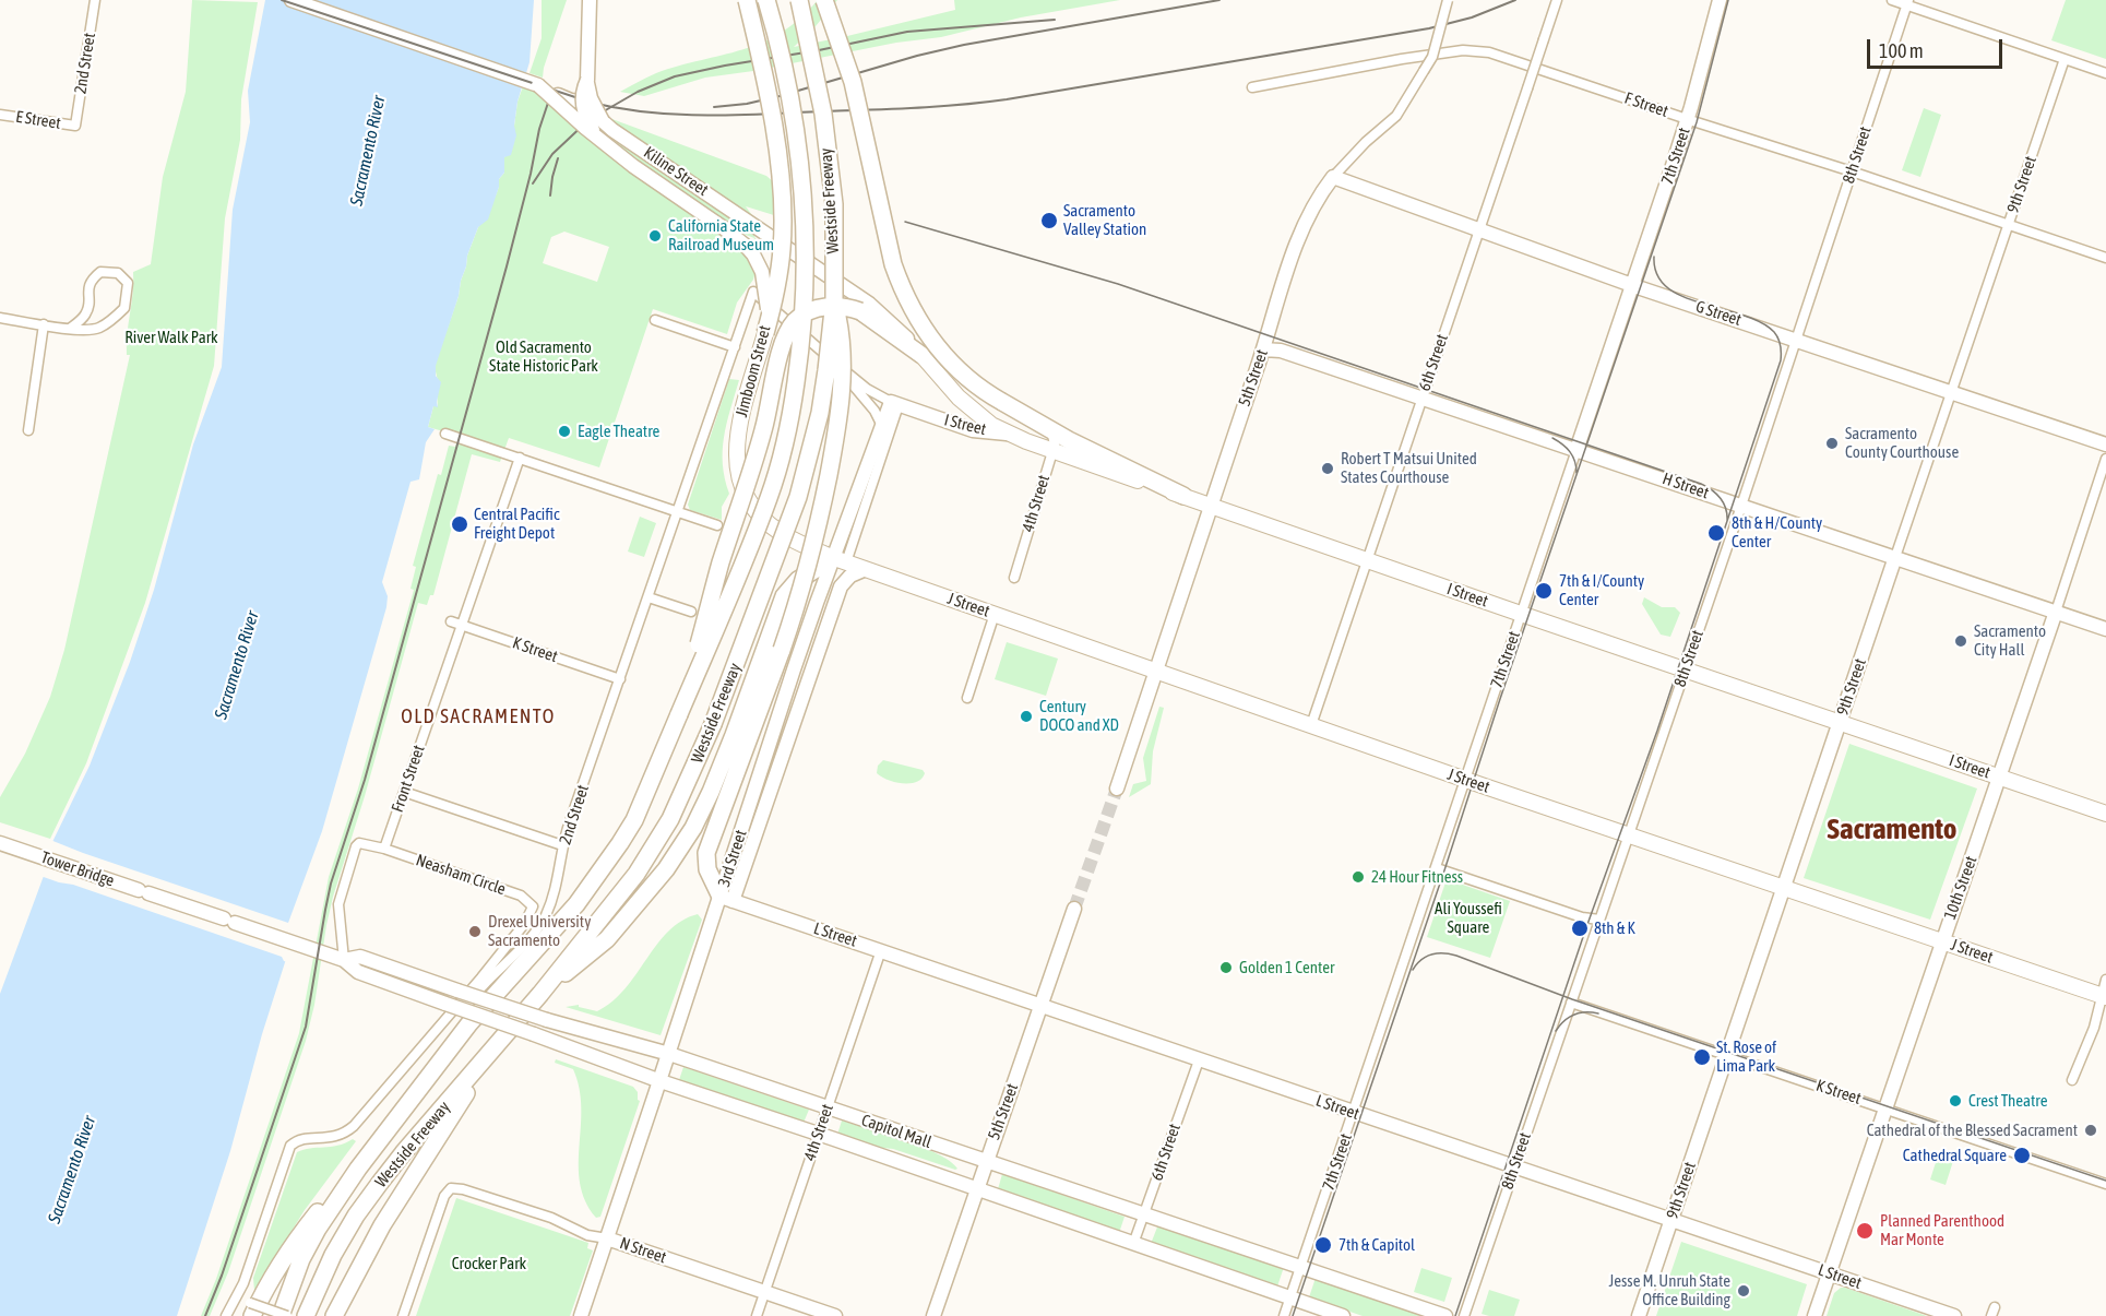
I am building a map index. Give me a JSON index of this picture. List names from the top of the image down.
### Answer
{
  "streets": {
    "highway": ["Westside Freeway"],
    "main road": [
      "7th Street",
      "Kiline Street",
      "9th Street",
      "G Street",
      "Jimboom Street",
      "5th Street",
      "I Street",
      "H Street",
      "J Street",
      "3rd Street",
      "Tower Bridge",
      "10th Street",
      "L Street",
      "Capitol Mall",
      "N Street"
    ],
    "street": [
      "2nd Street",
      "F Street",
      "E Street",
      "8th Street",
      "6th Street",
      "4th Street",
      "K Street",
      "Front Street",
      "Neasham Circle"
    ]
  },
  "crossings": [
    ["2nd Street", "E Street"],
    ["2nd Street", "I Street"],
    ["2nd Street", "K Street"],
    ["2nd Street", "Capitol Mall"],
    ["F Street", "8th Street"],
    ["F Street", "7th Street"],
    ["F Street", "9th Street"],
    ["8th Street", "G Street"],
    ["8th Street", "I Street"],
    ["8th Street", "H Street"],
    ["8th Street", "J Street"],
    ["8th Street", "K Street"],
    ["8th Street", "L Street"],
    ["7th Street", "G Street"],
    ["7th Street", "I Street"],
    ["7th Street", "H Street"],
    ["7th Street", "J Street"],
    ["7th Street", "L Street"],
    ["7th Street", "Capitol Mall"],
    ["Kiline Street", "Jimboom Street"],
    ["9th Street", "G Street"],
    ["9th Street", "I Street"],
    ["9th Street", "H Street"],
    ["9th Street", "J Street"],
    ["9th Street", "K Street"],
    ["9th Street", "L Street"],
    ["G Street", "6th Street"],
    ["G Street", "5th Street"],
    ["6th Street", "I Street"],
    ["6th Street", "H Street"],
    ["6th Street", "J Street"],
    ["6th Street", "L Street"],
    ["6th Street", "Capitol Mall"],
    ["Jimboom Street", "J Street"],
    ["Jimboom Street", "3rd Street"],
    ["5th Street", "I Street"],
    ["5th Street", "H Street"],
    ["5th Street", "J Street"],
    ["5th Street", "L Street"],
    ["5th Street", "Capitol Mall"],
    ["I Street", "4th Street"],
    ["I Street", "3rd Street"],
    ["I Street", "10th Street"],
    ["H Street", "10th Street"],
    ["4th Street", "L Street"],
    ["4th Street", "Capitol Mall"],
    ["4th Street", "N Street"],
    ["J Street", "3rd Street"],
    ["J Street", "10th Street"],
    ["K Street", "Front Street"],
    ["K Street", "10th Street"],
    ["Front Street", "Neasham Circle"],
    ["3rd Street", "L Street"],
    ["3rd Street", "Capitol Mall"],
    ["3rd Street", "N Street"],
    ["Tower Bridge", "Capitol Mall"],
    ["10th Street", "L Street"]
  ],
  "districts": ["OLD SACRAMENTO", "Sacramento"],
  "water": ["Sacramento River"],
  "parks": [
    "River Walk Park",
    "Old Sacramento State Historic Park",
    "Ali Youssefi Square",
    "Crocker Park"
  ],
  "places": [
    "Sacramento Valley Station",
    "California State Railroad Museum",
    "Eagle Theatre",
    "Sacramento County Courthouse",
    "Robert T Matsui United States Courthouse",
    "Central Pacific Freight Depot",
    "8th & H/County Center",
    "7th & I/County Center",
    "Sacramento City Hall",
    "Century DOCO and XD",
    "24 Hour Fitness",
    "8th & K",
    "Drexel University Sacramento",
    "Golden 1 Center",
    "St. Rose of Lima Park",
    "Crest Theatre",
    "Cathedral of the Blessed Sacrament",
    "Cathedral Square",
    "Planned Parenthood Mar Monte",
    "7th & Capitol",
    "Jesse M. Unruh State Office Building"
  ],
  "scale_bar": "100 m"
}
